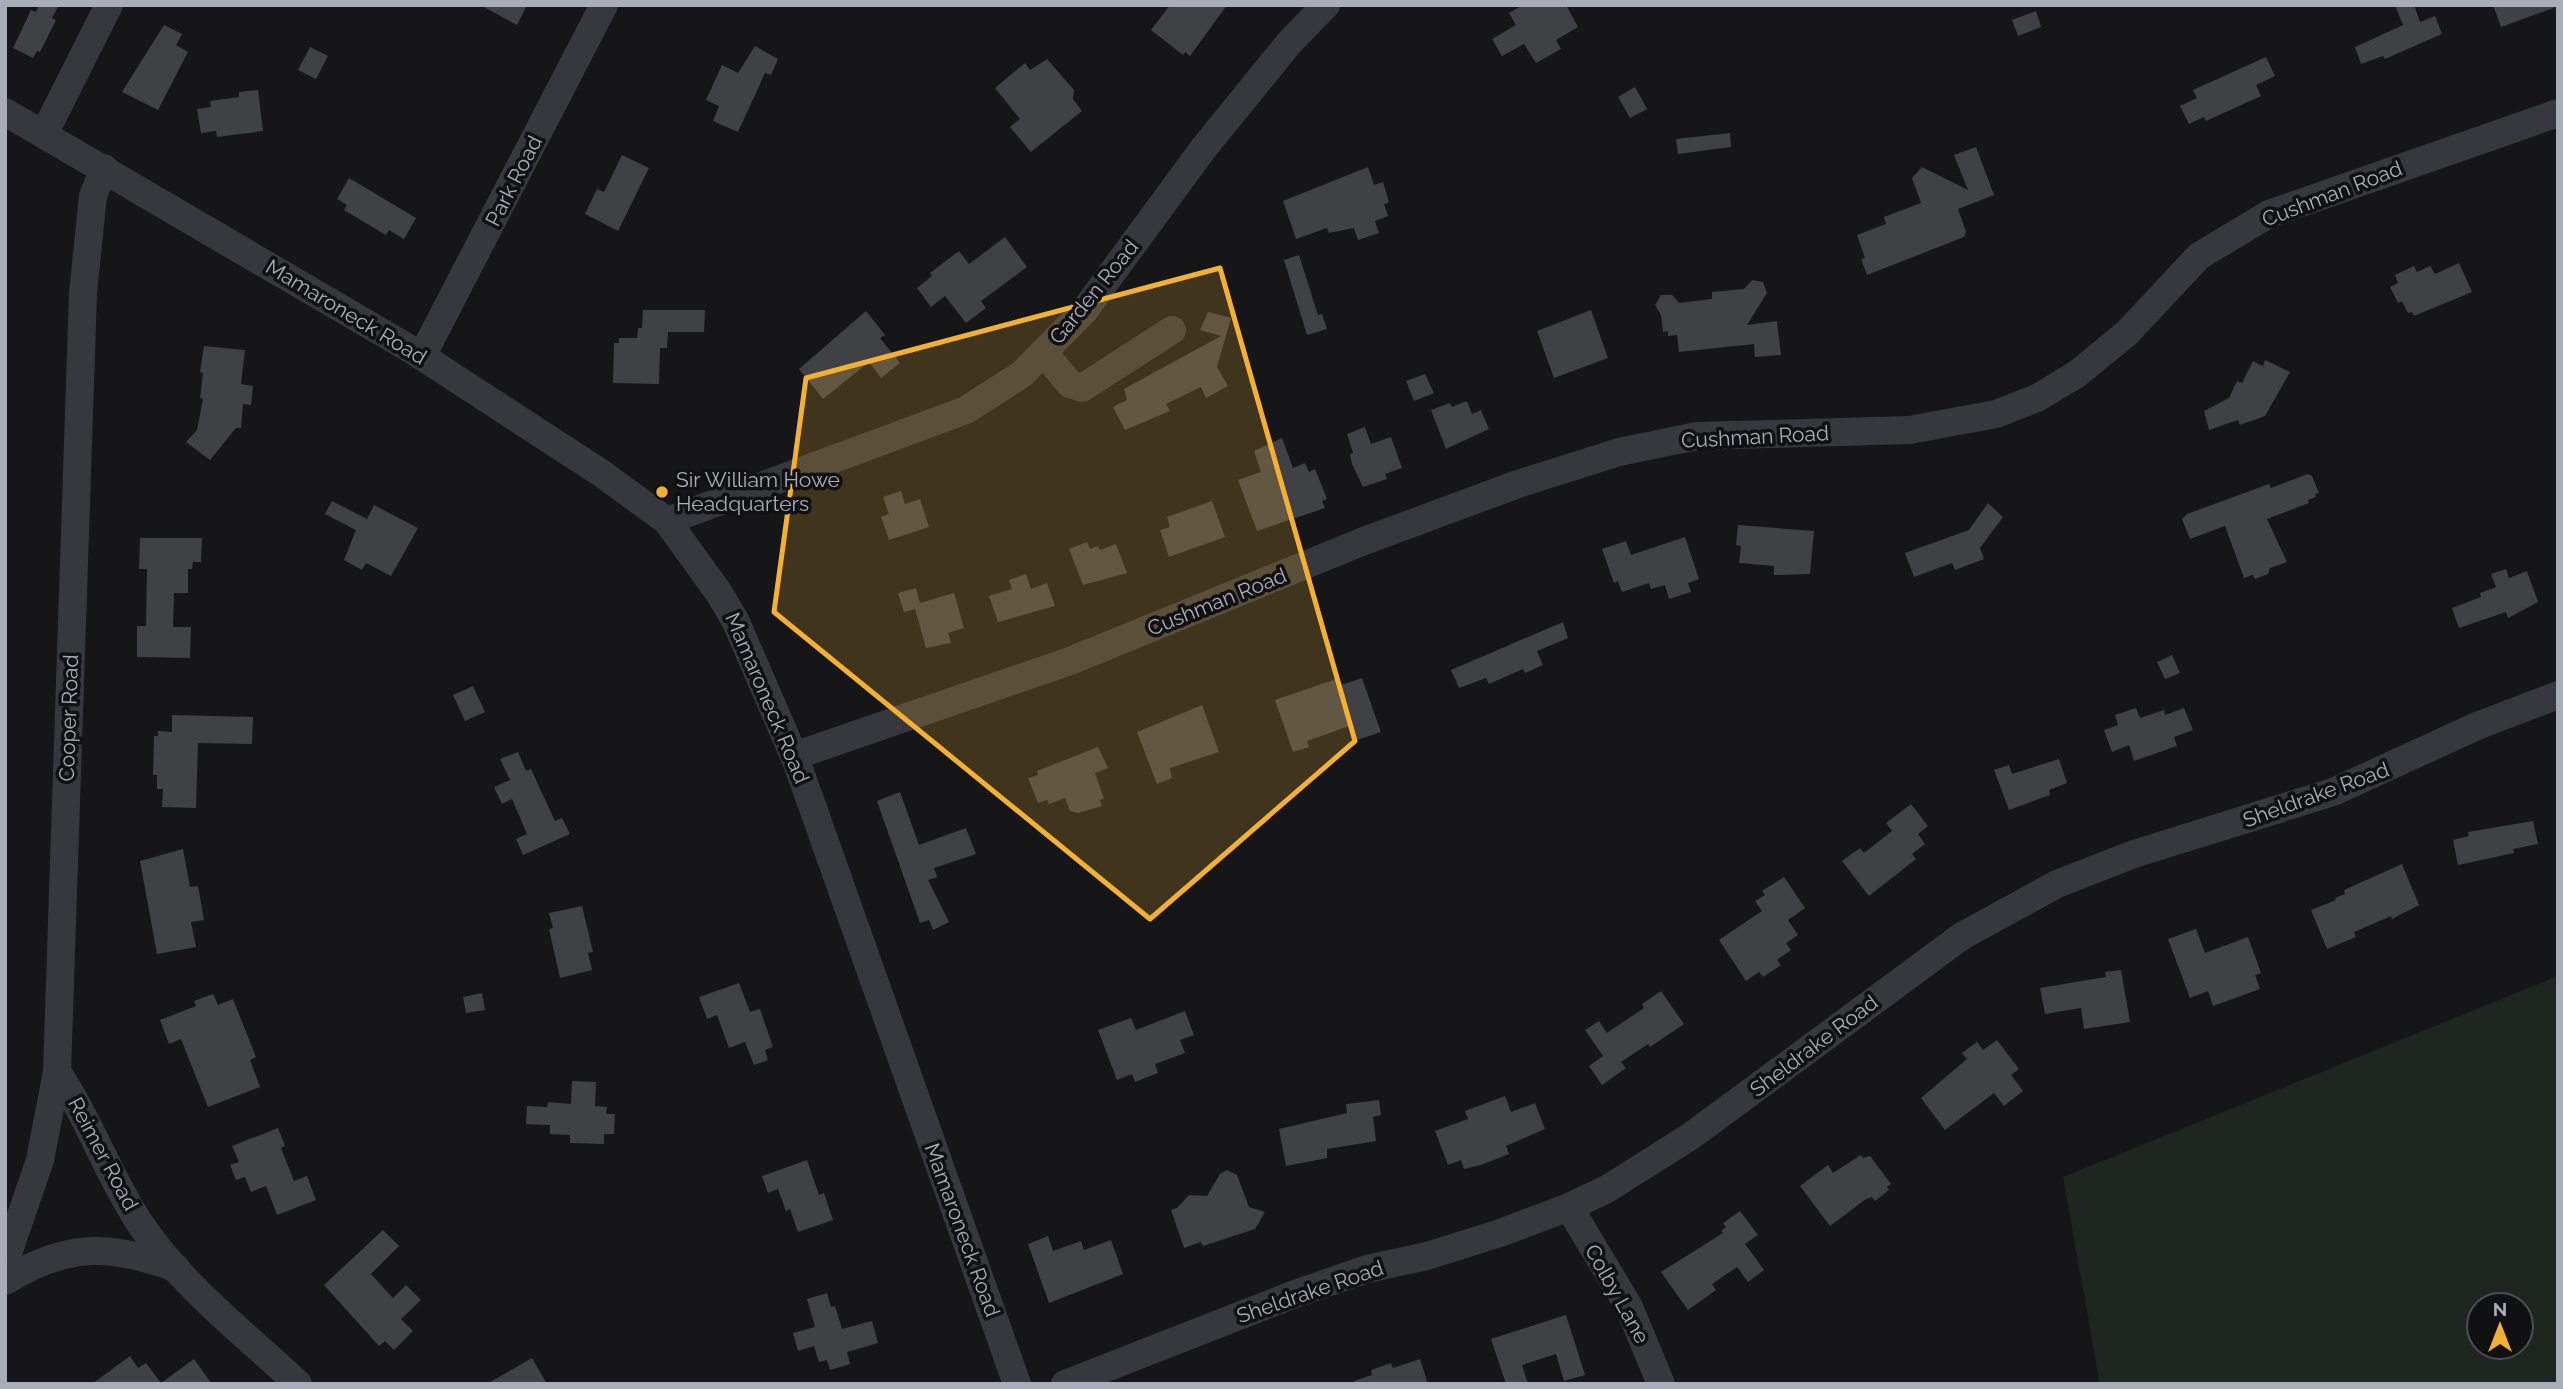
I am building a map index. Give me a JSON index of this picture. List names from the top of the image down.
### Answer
{
  "streets": {
    "street": [
      "Park Road",
      "Cushman Road",
      "Garden Road",
      "Mamaroneck Road",
      "Cooper Road",
      "Sheldrake Road",
      "Reimer Road",
      "Colby Lane"
    ]
  },
  "crossings": [
    ["Park Road", "Mamaroneck Road"],
    ["Cushman Road", "Mamaroneck Road"],
    ["Garden Road", "Mamaroneck Road"],
    ["Mamaroneck Road", "Cooper Road"],
    ["Cooper Road", "Reimer Road"],
    ["Sheldrake Road", "Colby Lane"]
  ],
  "places": ["Sir William Howe Headquarters"],
  "north": "top"
}
